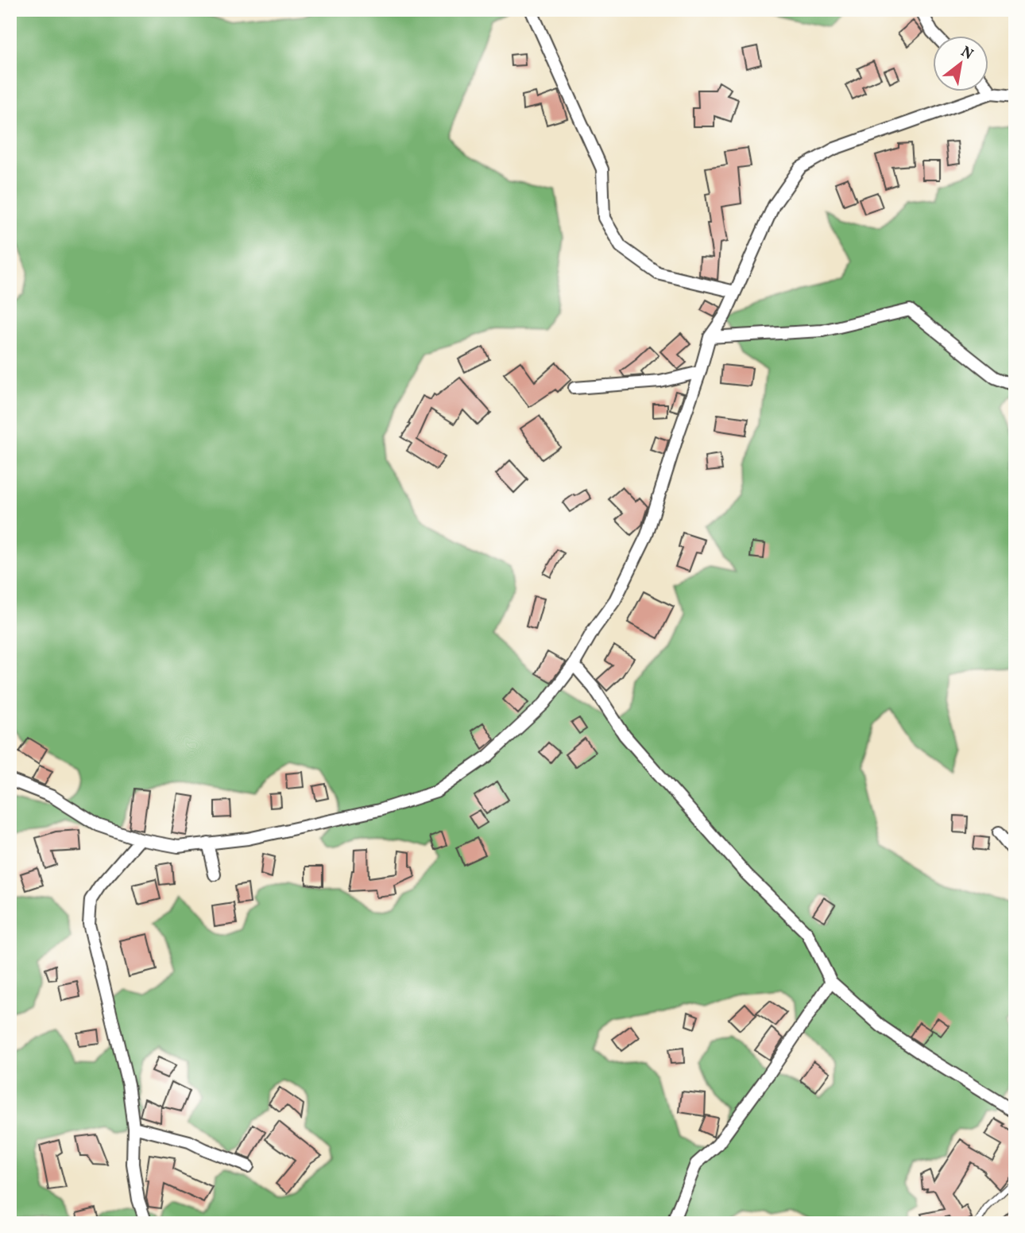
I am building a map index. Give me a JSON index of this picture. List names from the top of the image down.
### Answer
{
  "north": "top right"
}
